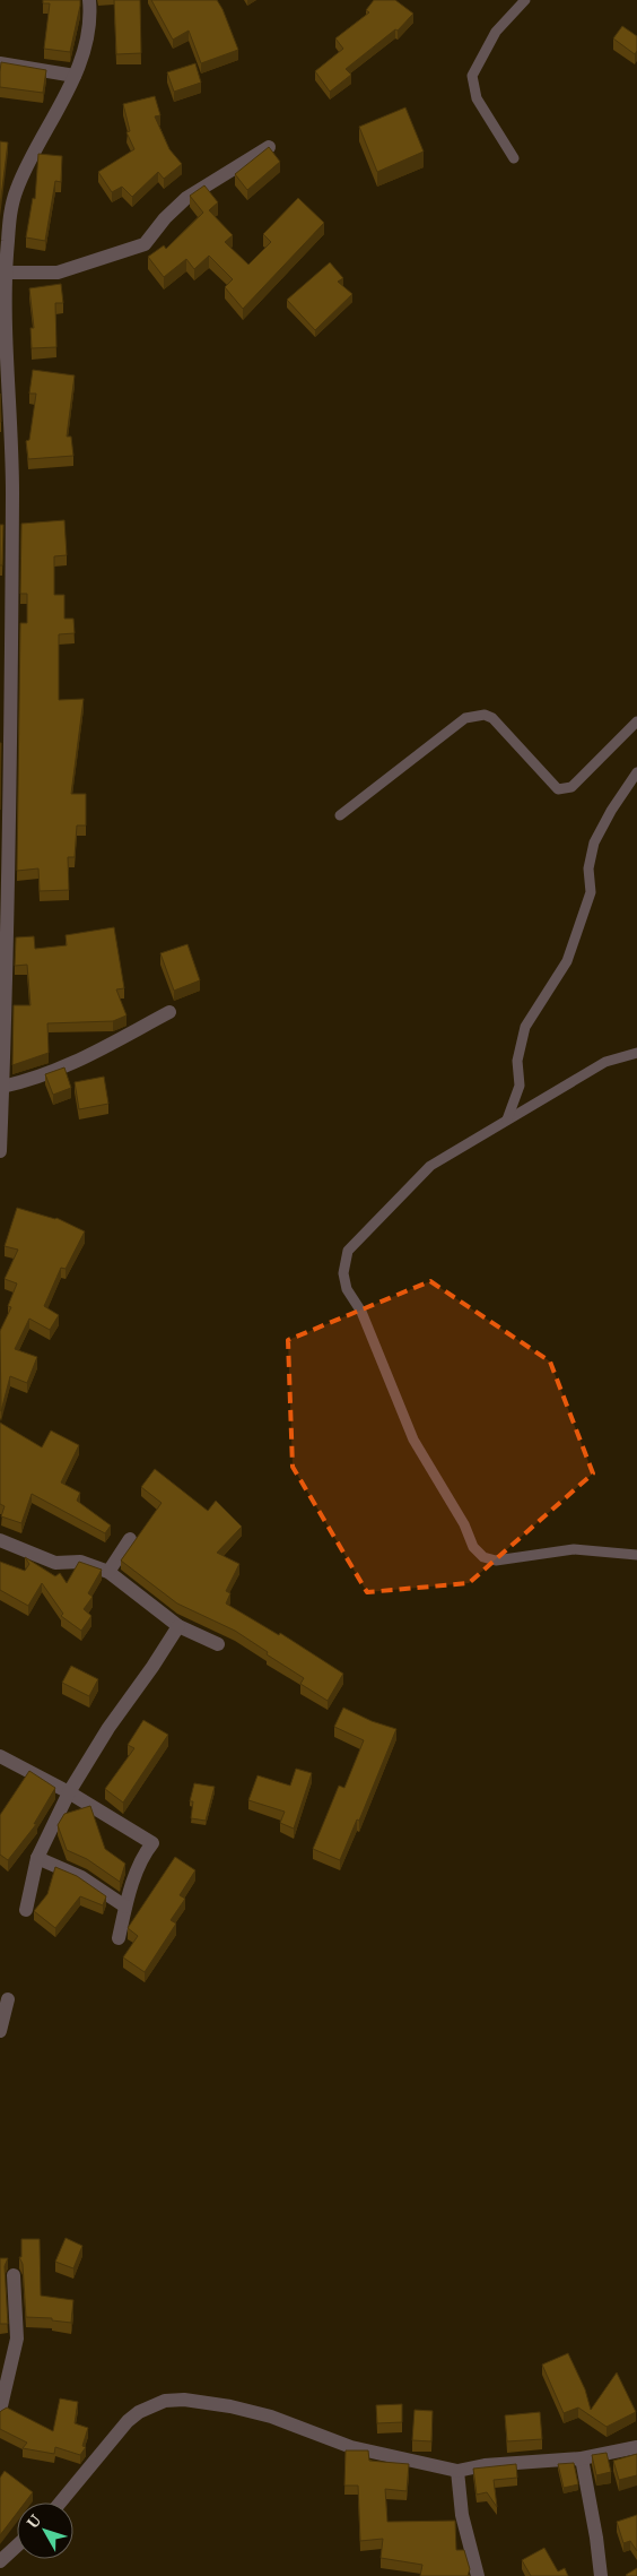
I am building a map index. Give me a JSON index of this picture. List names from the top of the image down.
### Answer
{
  "north": "top left"
}
